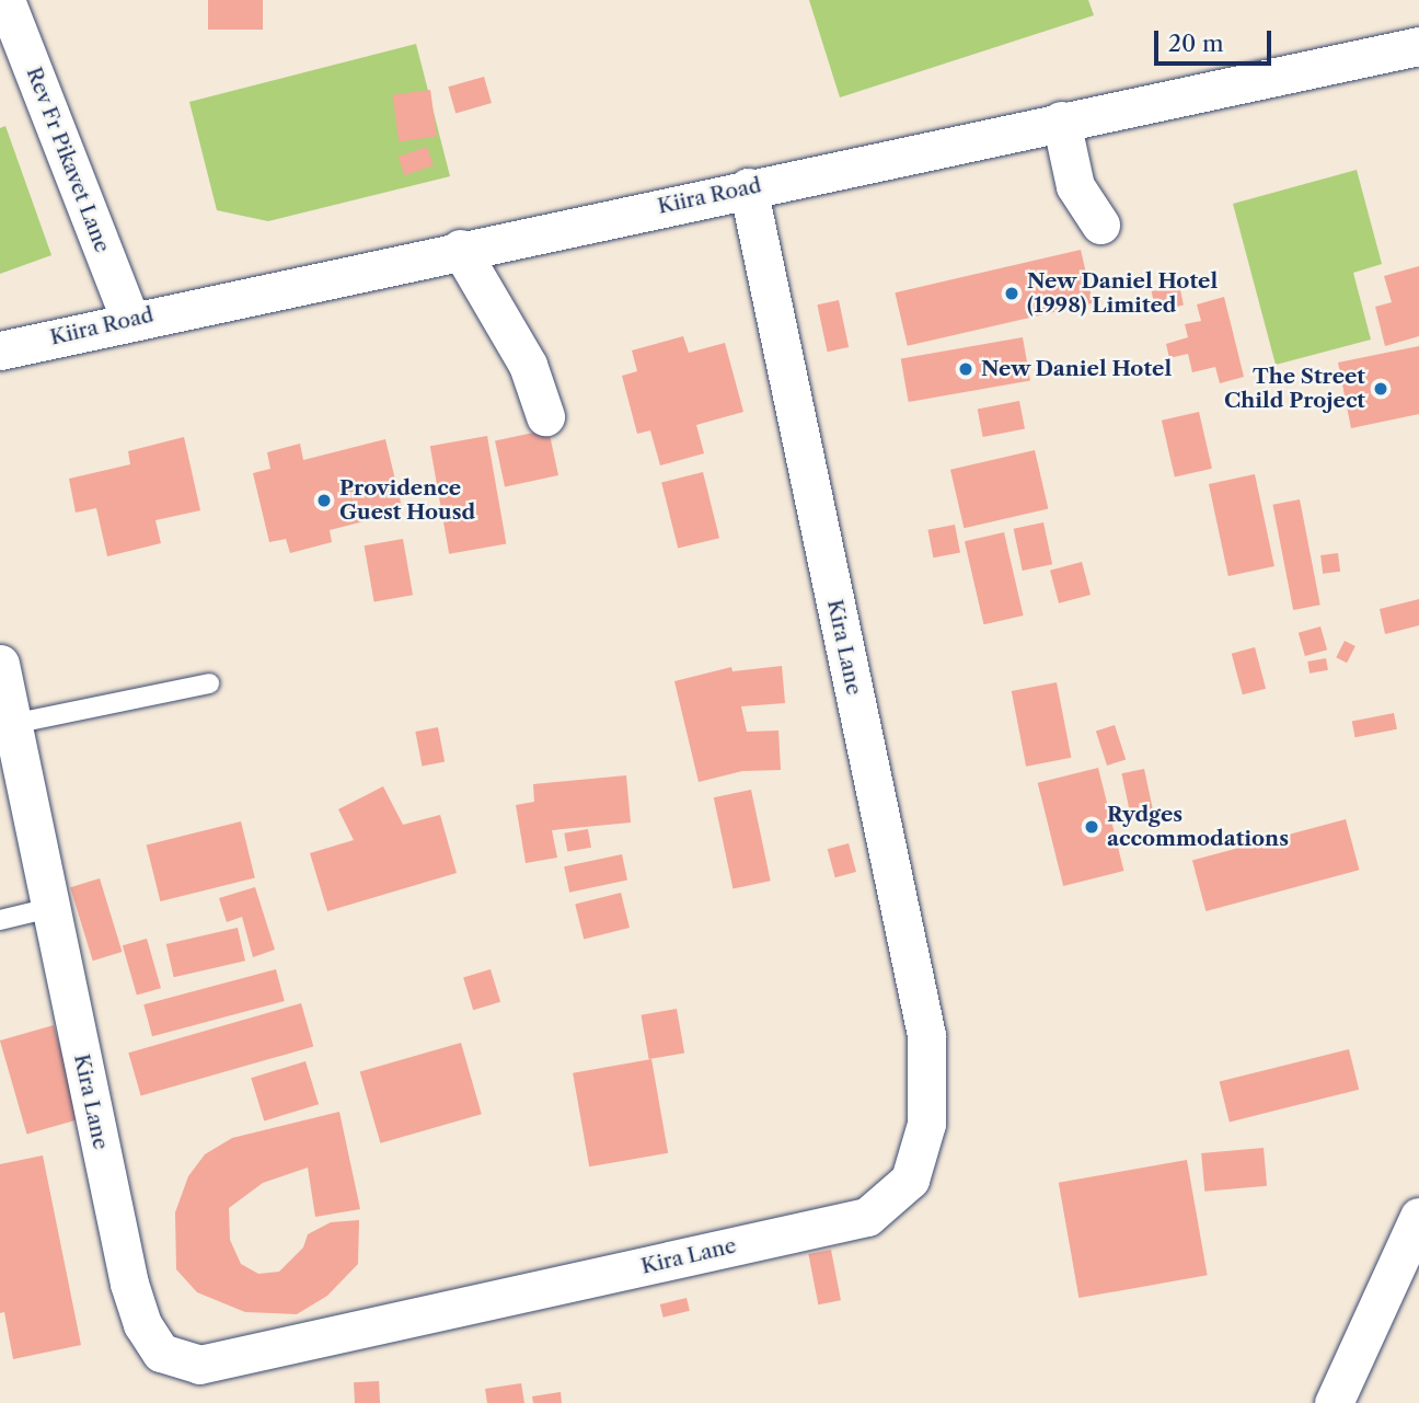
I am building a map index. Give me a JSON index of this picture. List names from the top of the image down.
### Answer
{
  "streets": {
    "street": ["Rev Fr Pikavet Lane", "Kiira Road", "Kira Lane"]
  },
  "crossings": [
    ["Rev Fr Pikavet Lane", "Kiira Road"],
    ["Kiira Road", "Kira Lane"]
  ],
  "places": [
    "New Daniel Hotel (1998) Limited",
    "New Daniel Hotel",
    "The Street Child Project",
    "Providence Guest Housd",
    "Rydges accommodations"
  ],
  "scale_bar": "20 m"
}
